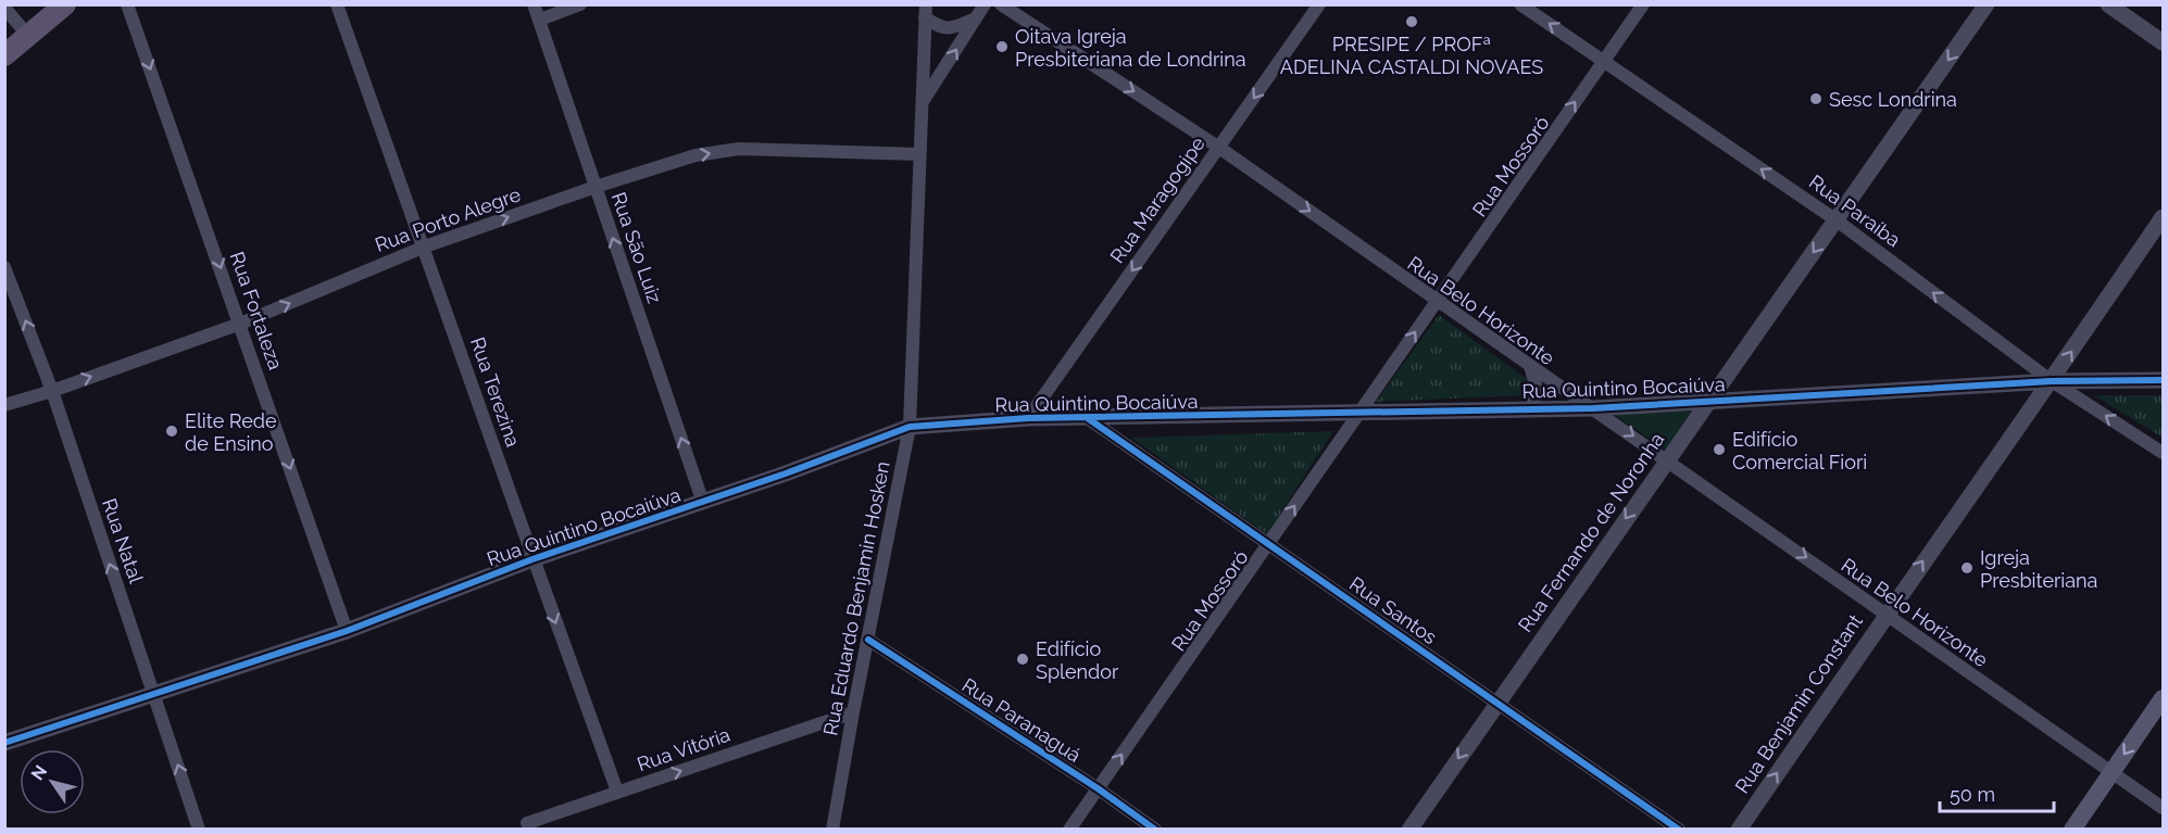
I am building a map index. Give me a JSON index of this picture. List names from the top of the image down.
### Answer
{
  "streets": {
    "street": [
      "Rua Mossoró",
      "Rua Maragogipe",
      "Rua Paraíba",
      "Rua Porto Alegre",
      "Rua São Luiz",
      "Rua Fortaleza",
      "Rua Belo Horizonte",
      "Rua Quintino Bocaiúva",
      "Rua Terezina",
      "Rua Fernando de Noronha",
      "Rua Natal",
      "Rua Eduardo Benjamin Hosken",
      "Rua Santos",
      "Rua Benjamin Constant",
      "Rua Paranaguá",
      "Rua Vitória"
    ]
  },
  "crossings": [
    ["Rua Mossoró", "Rua Paraíba"],
    ["Rua Mossoró", "Rua Belo Horizonte"],
    ["Rua Mossoró", "Rua Quintino Bocaiúva"],
    ["Rua Mossoró", "Rua Santos"],
    ["Rua Mossoró", "Rua Paranaguá"],
    ["Rua Maragogipe", "Rua Belo Horizonte"],
    ["Rua Maragogipe", "Rua Quintino Bocaiúva"],
    ["Rua Paraíba", "Rua Quintino Bocaiúva"],
    ["Rua Paraíba", "Rua Fernando de Noronha"],
    ["Rua Paraíba", "Rua Benjamin Constant"],
    ["Rua Porto Alegre", "Rua São Luiz"],
    ["Rua Porto Alegre", "Rua Fortaleza"],
    ["Rua Porto Alegre", "Rua Terezina"],
    ["Rua Porto Alegre", "Rua Natal"],
    ["Rua Porto Alegre", "Rua Eduardo Benjamin Hosken"],
    ["Rua São Luiz", "Rua Quintino Bocaiúva"],
    ["Rua Fortaleza", "Rua Quintino Bocaiúva"],
    ["Rua Belo Horizonte", "Rua Quintino Bocaiúva"],
    ["Rua Belo Horizonte", "Rua Fernando de Noronha"],
    ["Rua Belo Horizonte", "Rua Benjamin Constant"],
    ["Rua Quintino Bocaiúva", "Rua Terezina"],
    ["Rua Quintino Bocaiúva", "Rua Fernando de Noronha"],
    ["Rua Quintino Bocaiúva", "Rua Natal"],
    ["Rua Quintino Bocaiúva", "Rua Eduardo Benjamin Hosken"],
    ["Rua Quintino Bocaiúva", "Rua Santos"],
    ["Rua Quintino Bocaiúva", "Rua Benjamin Constant"],
    ["Rua Terezina", "Rua Vitória"],
    ["Rua Fernando de Noronha", "Rua Santos"],
    ["Rua Eduardo Benjamin Hosken", "Rua Paranaguá"],
    ["Rua Eduardo Benjamin Hosken", "Rua Vitória"]
  ],
  "one_way": [
    "Rua Mossoró",
    "Rua Maragogipe",
    "Rua Paraíba",
    "Rua Porto Alegre",
    "Rua São Luiz",
    "Rua Fortaleza",
    "Rua Belo Horizonte",
    "Rua Fernando de Noronha",
    "Rua Natal",
    "Rua Benjamin Constant",
    "Rua Vitória"
  ],
  "places": [
    "PRESIPE / PROFª ADELINA CASTALDI NOVAES",
    "Oitava Igreja Presbiteriana de Londrina",
    "Sesc Londrina",
    "Elite Rede de Ensino",
    "Edifício Comercial Fiori",
    "Igreja Presbiteriana",
    "Edifício Splendor"
  ],
  "scale_bar": "50 m",
  "north": "top left"
}
